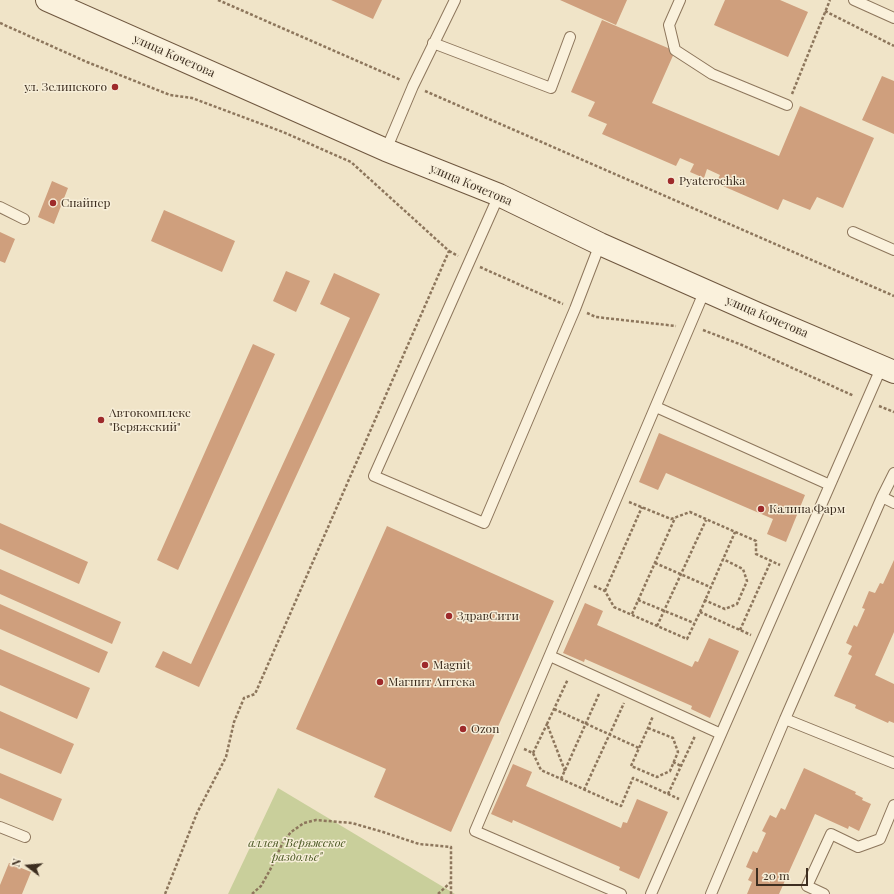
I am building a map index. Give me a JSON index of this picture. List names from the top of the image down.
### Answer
{
  "streets": {
    "main road": ["улица Кочетова"]
  },
  "parks": ["аллея \"Веряжское раздолье\""],
  "places": [
    "ул. Зелинского",
    "Pyaterochka",
    "Снайпер",
    "Автокомплекс \"Веряжский\"",
    "Калина Фарм",
    "ЗдравСити",
    "Magnit",
    "Магнит Аптека",
    "Ozon"
  ],
  "scale_bar": "20 m",
  "north": "left"
}
